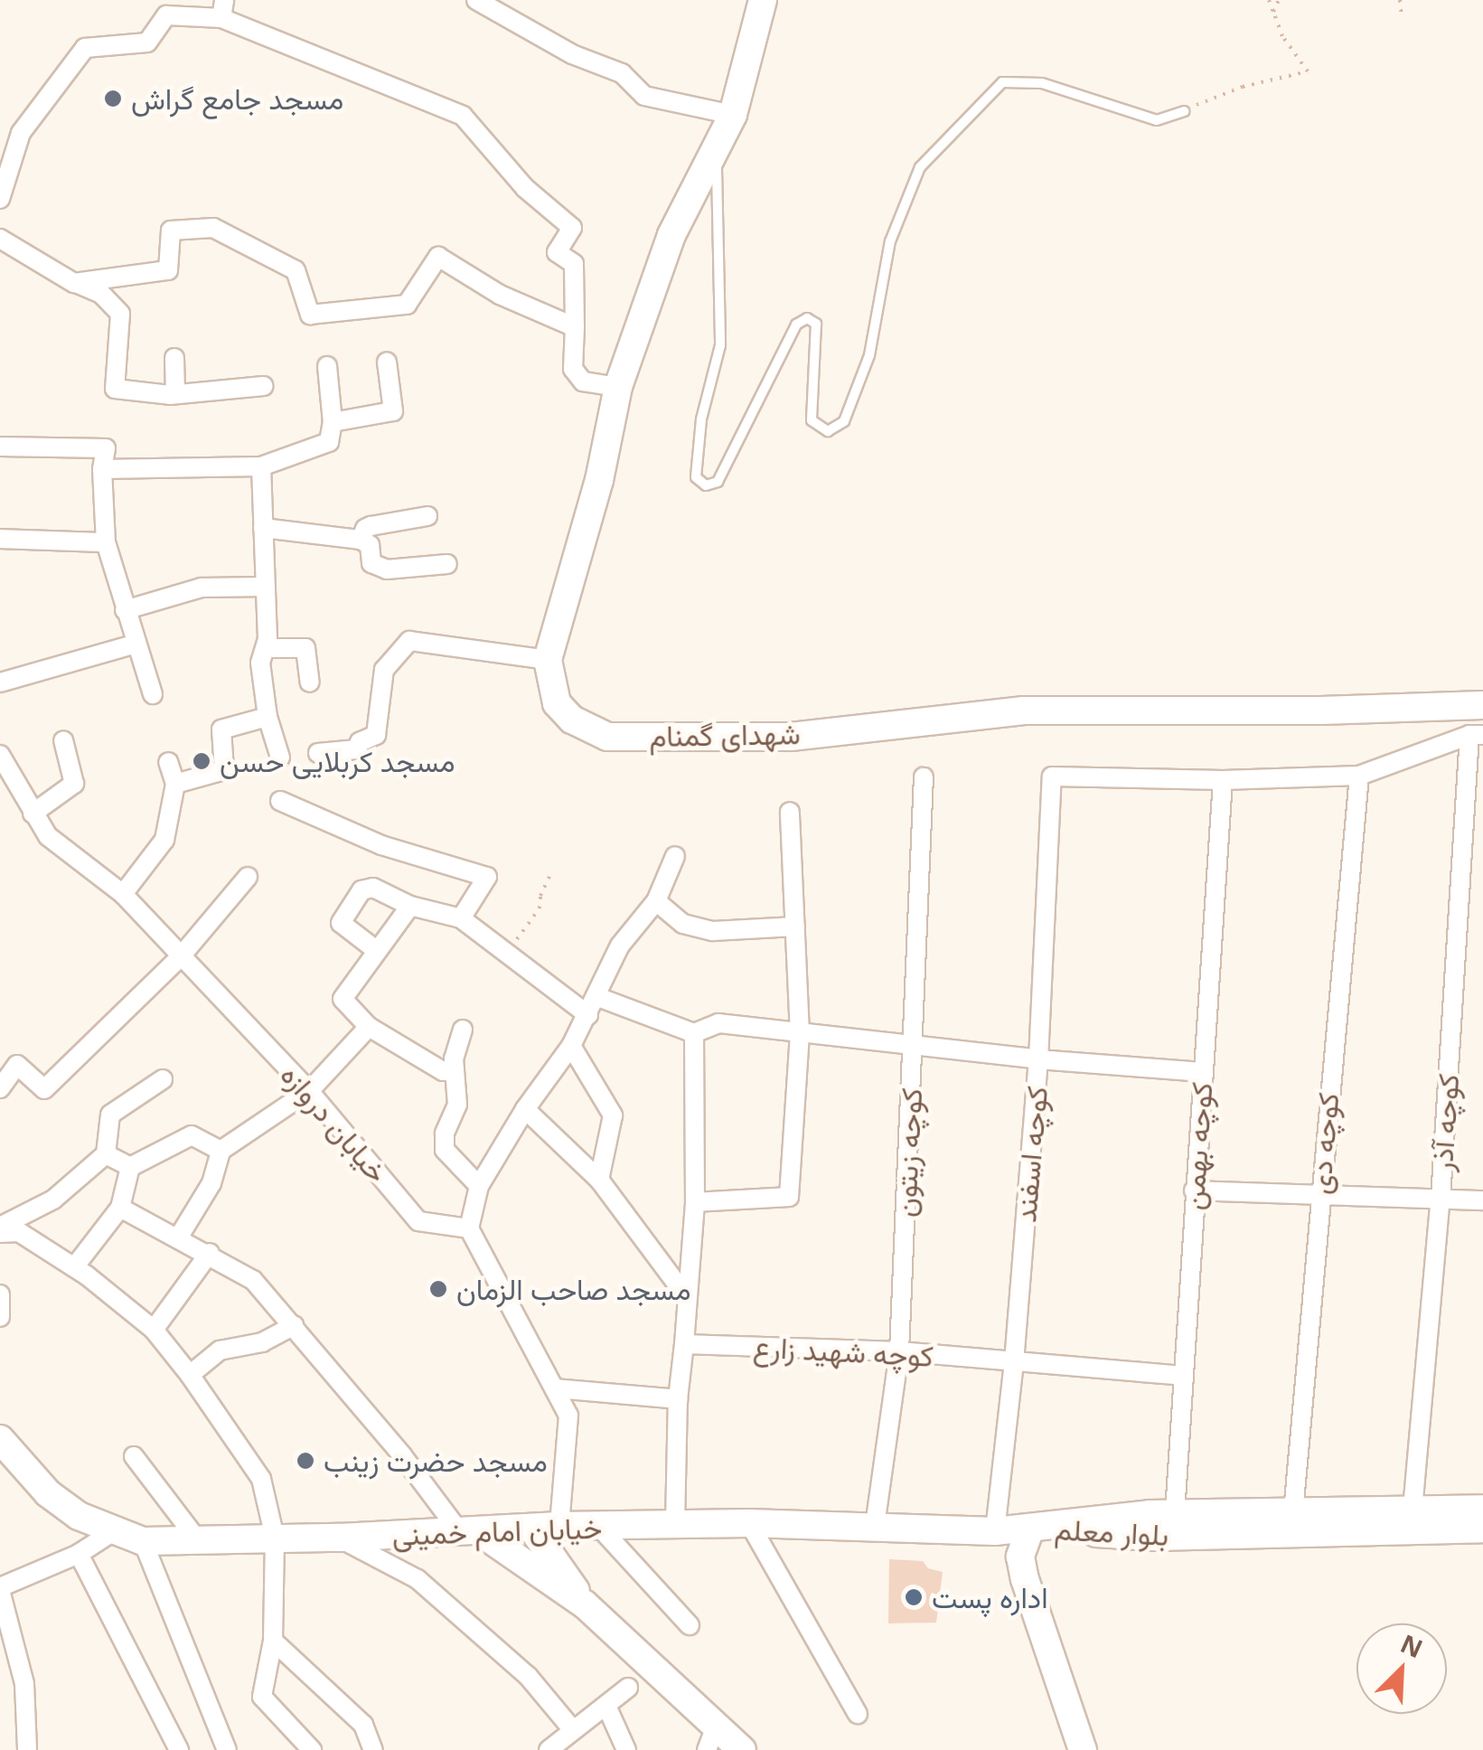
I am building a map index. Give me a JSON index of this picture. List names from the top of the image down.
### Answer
{
  "streets": {
    "street": [
      "شهدای گمنام",
      "کوچه آذر",
      "خیابان دروازه",
      "کوچه دی",
      "کوچه بهمن",
      "کوچه زیتون",
      "کوچه اسفند",
      "کوچه شهید زارع",
      "خیابان امام خمینی",
      "بلوار معلم"
    ]
  },
  "crossings": [
    ["کوچه آذر", "بلوار معلم"],
    ["کوچه دی", "بلوار معلم"],
    ["کوچه بهمن", "کوچه اسفند"],
    ["کوچه بهمن", "کوچه شهید زارع"],
    ["کوچه بهمن", "بلوار معلم"],
    ["کوچه زیتون", "کوچه شهید زارع"],
    ["کوچه زیتون", "خیابان امام خمینی"],
    ["کوچه اسفند", "کوچه شهید زارع"],
    ["کوچه اسفند", "خیابان امام خمینی"],
    ["خیابان امام خمینی", "بلوار معلم"]
  ],
  "places": [
    "مسجد جامع گراش",
    "مسجد کربلایی حسن",
    "مسجد صاحب الزمان",
    "مسجد حضرت زینب",
    "اداره پست"
  ],
  "north": "top right"
}
